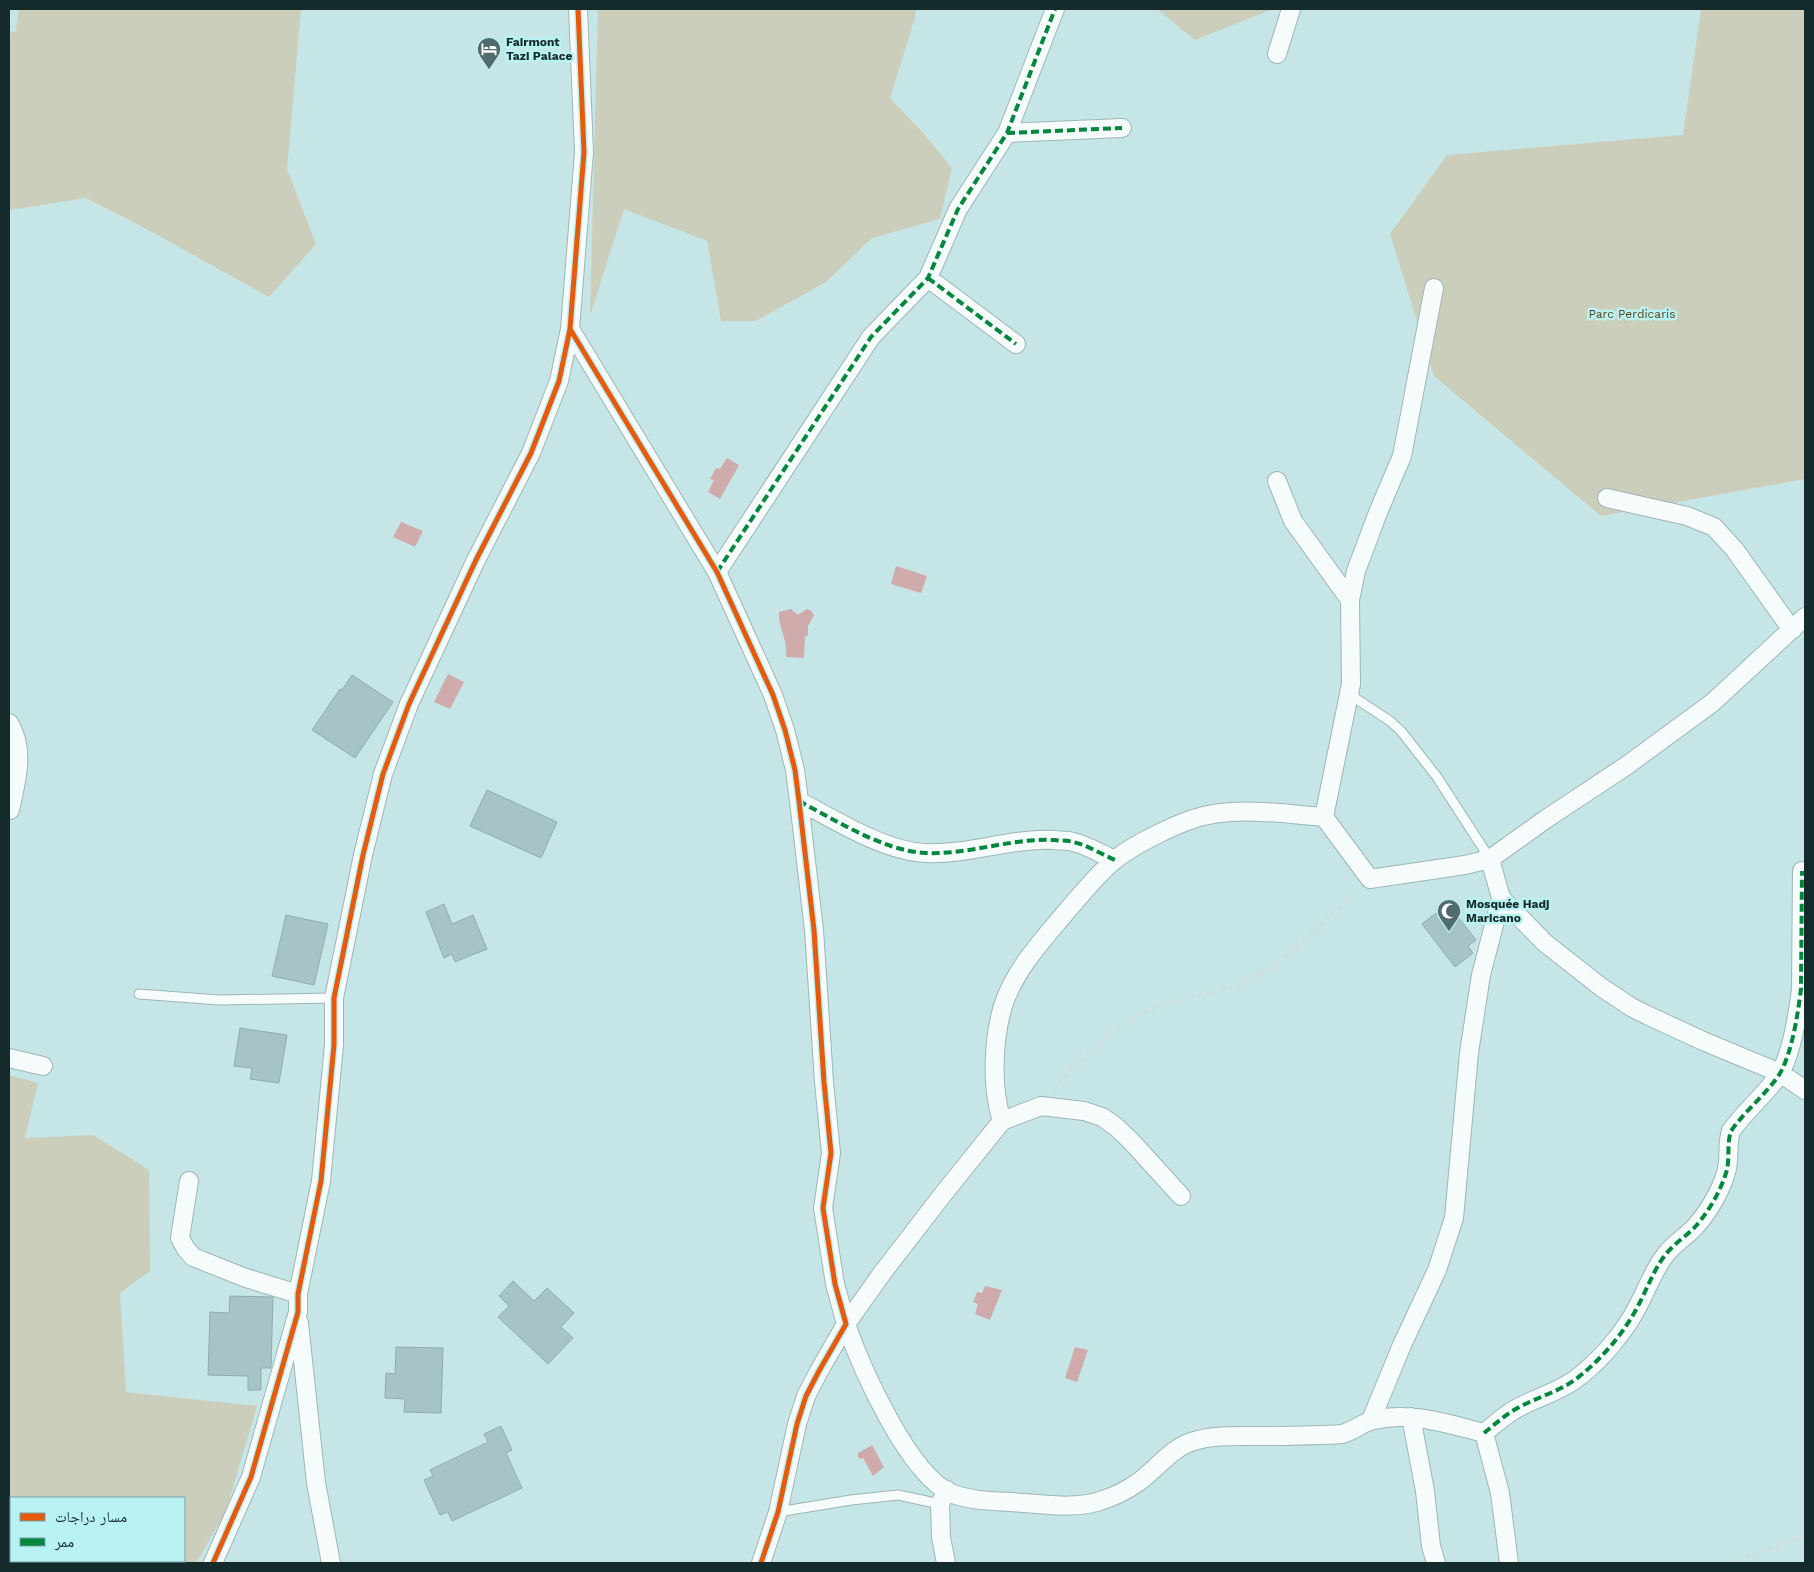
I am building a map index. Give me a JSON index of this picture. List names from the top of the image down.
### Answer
{
  "parks": ["Parc Perdicaris"],
  "places": {
    "hotel": ["Fairmont Tazi Palace"],
    "mosque": ["Mosquée Hadj Maricano"]
  },
  "legend": ["مسار دراجات", "ممر"]
}
